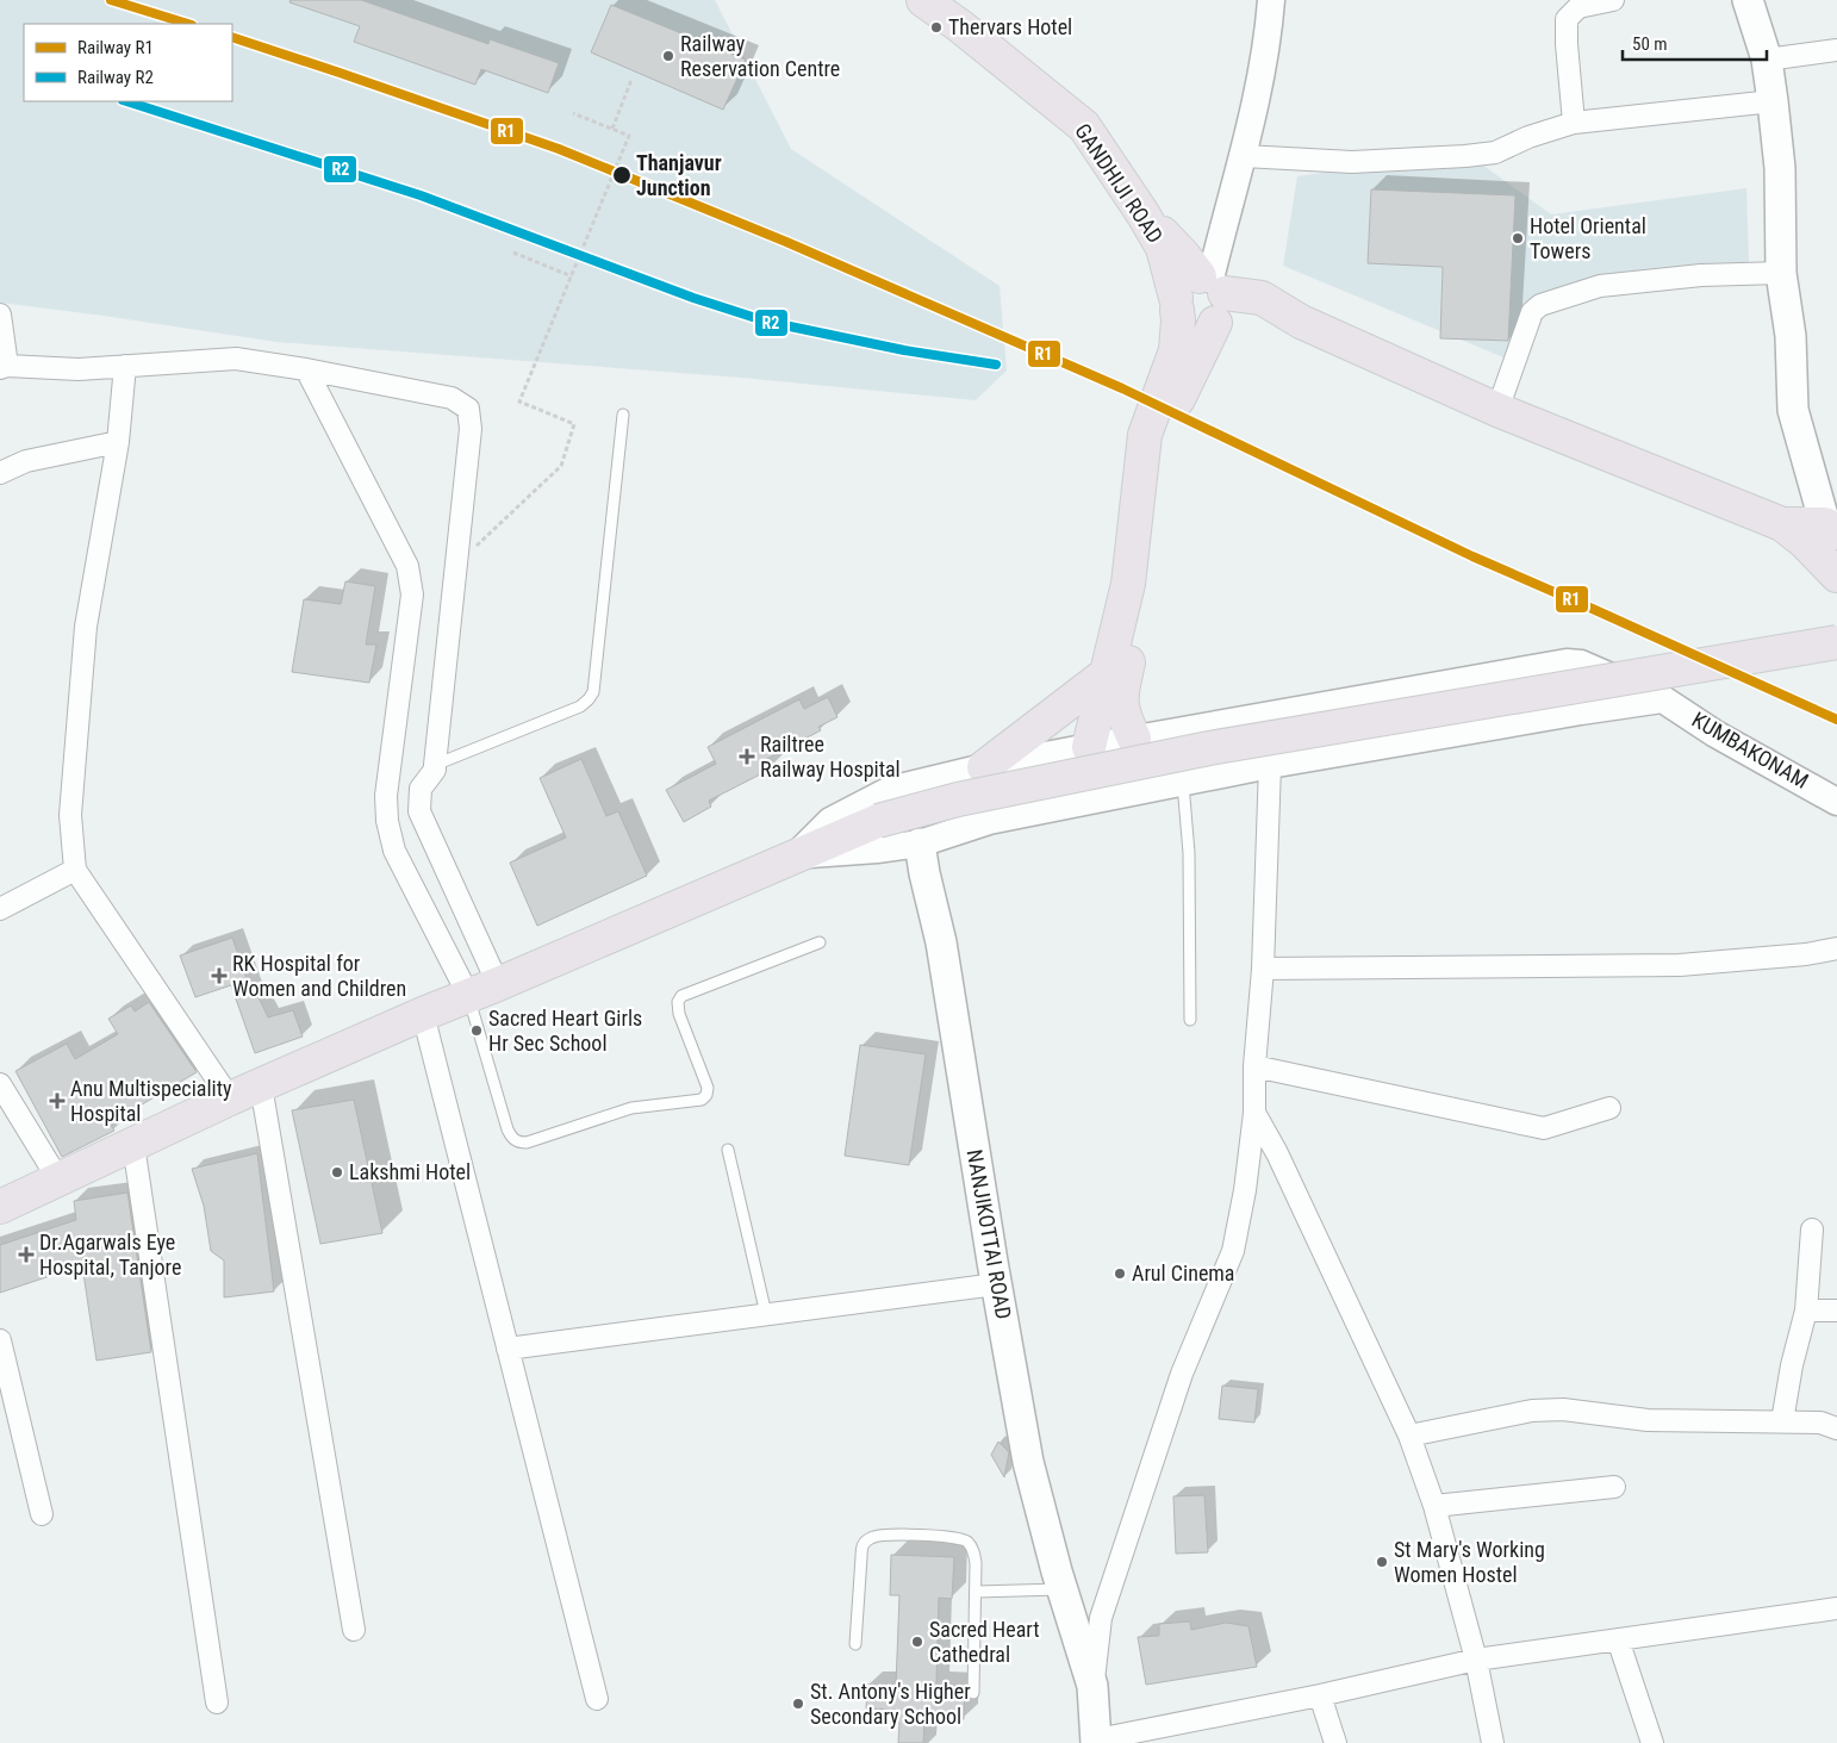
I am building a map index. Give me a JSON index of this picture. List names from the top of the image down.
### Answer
{
  "streets": {
    "main road": ["GANDHIJI ROAD", "NANJIKOTTAI ROAD"],
    "street": ["KUMBAKONAM"]
  },
  "crossings": [
    ["GANDHIJI ROAD", "KUMBAKONAM"]
  ],
  "places": {
    "other": [
      "Thervars Hotel",
      "Railway Reservation Centre",
      "Thanjavur Junction",
      "Hotel Oriental Towers",
      "Sacred Heart Girls Hr Sec School",
      "Lakshmi Hotel",
      "Arul Cinema",
      "St Mary's Working Women Hostel",
      "Sacred Heart Cathedral",
      "St. Antony's Higher Secondary School"
    ],
    "health": [
      "Railtree Railway Hospital",
      "RK Hospital for Women and Children",
      "Anu Multispeciality Hospital",
      "Dr.Agarwals Eye Hospital, Tanjore"
    ]
  },
  "lines": ["rail line R1", "rail line R2"],
  "legend": ["Railway R1", "Railway R2"],
  "scale_bar": "50 m"
}
